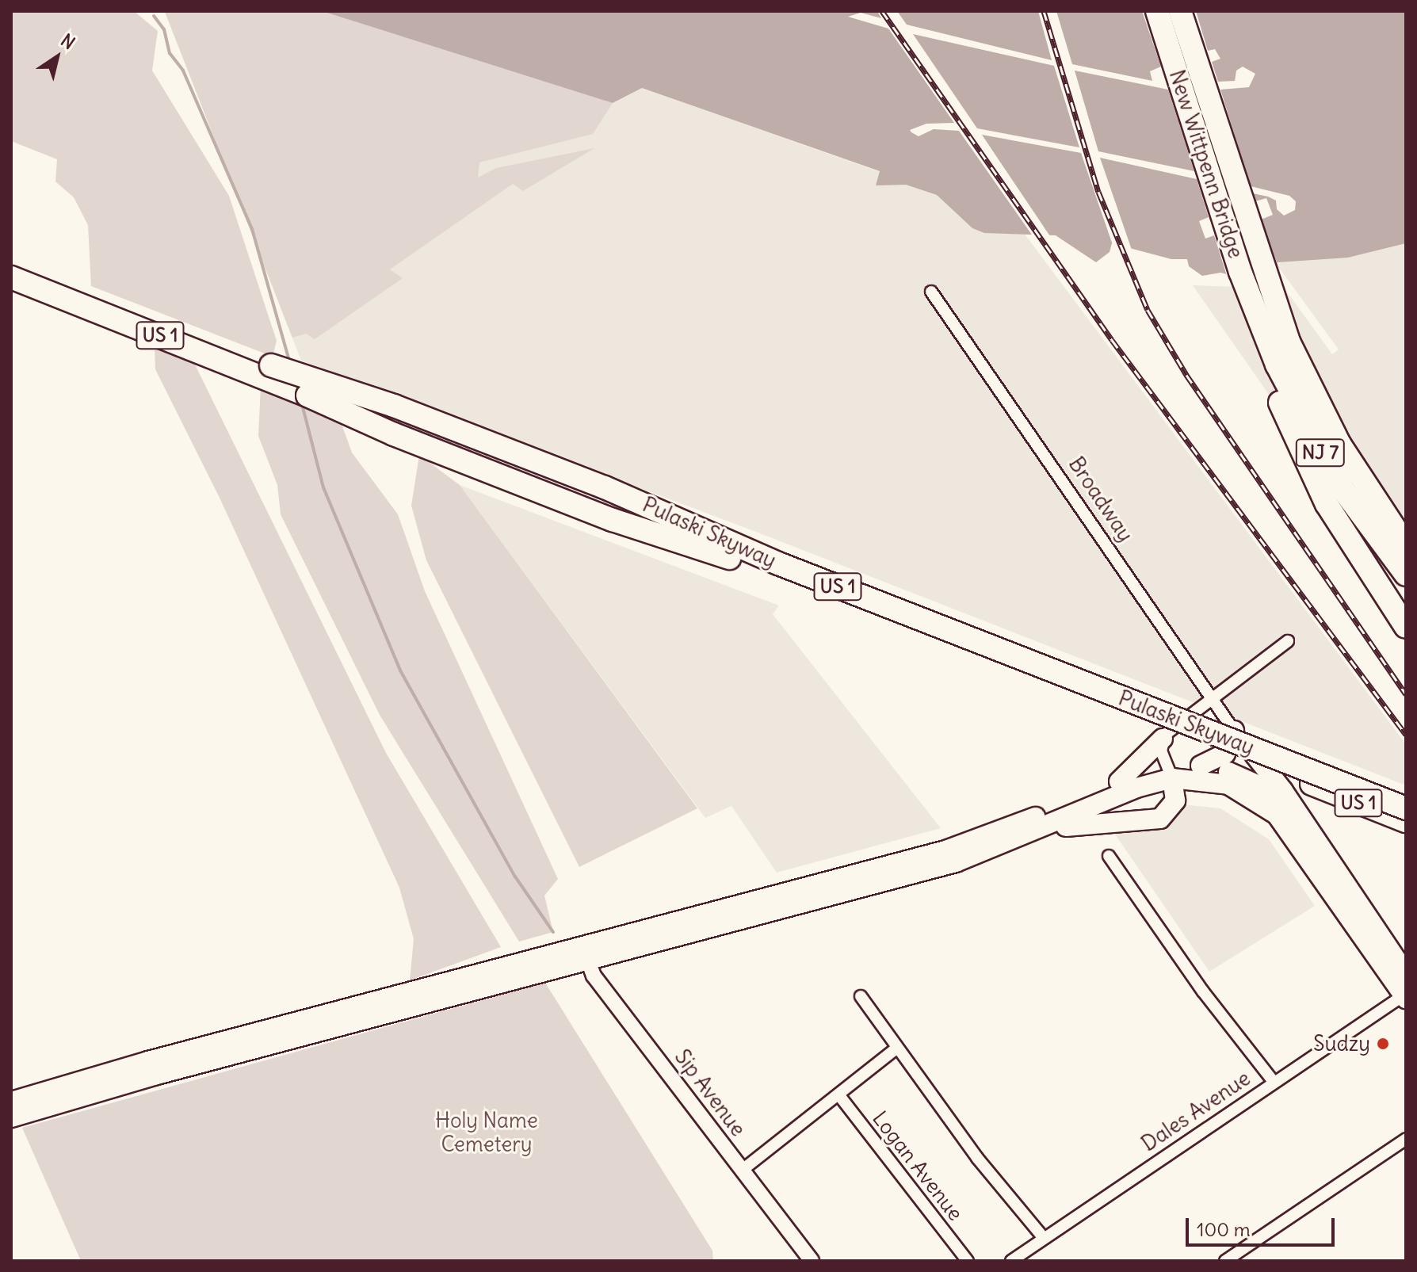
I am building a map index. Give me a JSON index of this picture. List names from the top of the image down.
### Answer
{
  "streets": {
    "highway": [
      "New Wittpenn Bridge",
      "US 1",
      "NJ 7",
      "Pulaski Skyway"
    ],
    "street": [
      "Broadway",
      "Sip Avenue",
      "Dales Avenue",
      "Logan Avenue"
    ]
  },
  "crossings": [
    ["New Wittpenn Bridge", "NJ 7"]
  ],
  "parks": ["Holy Name Cemetery"],
  "places": ["Sudzy"],
  "scale_bar": "100 m",
  "north": "top right"
}
